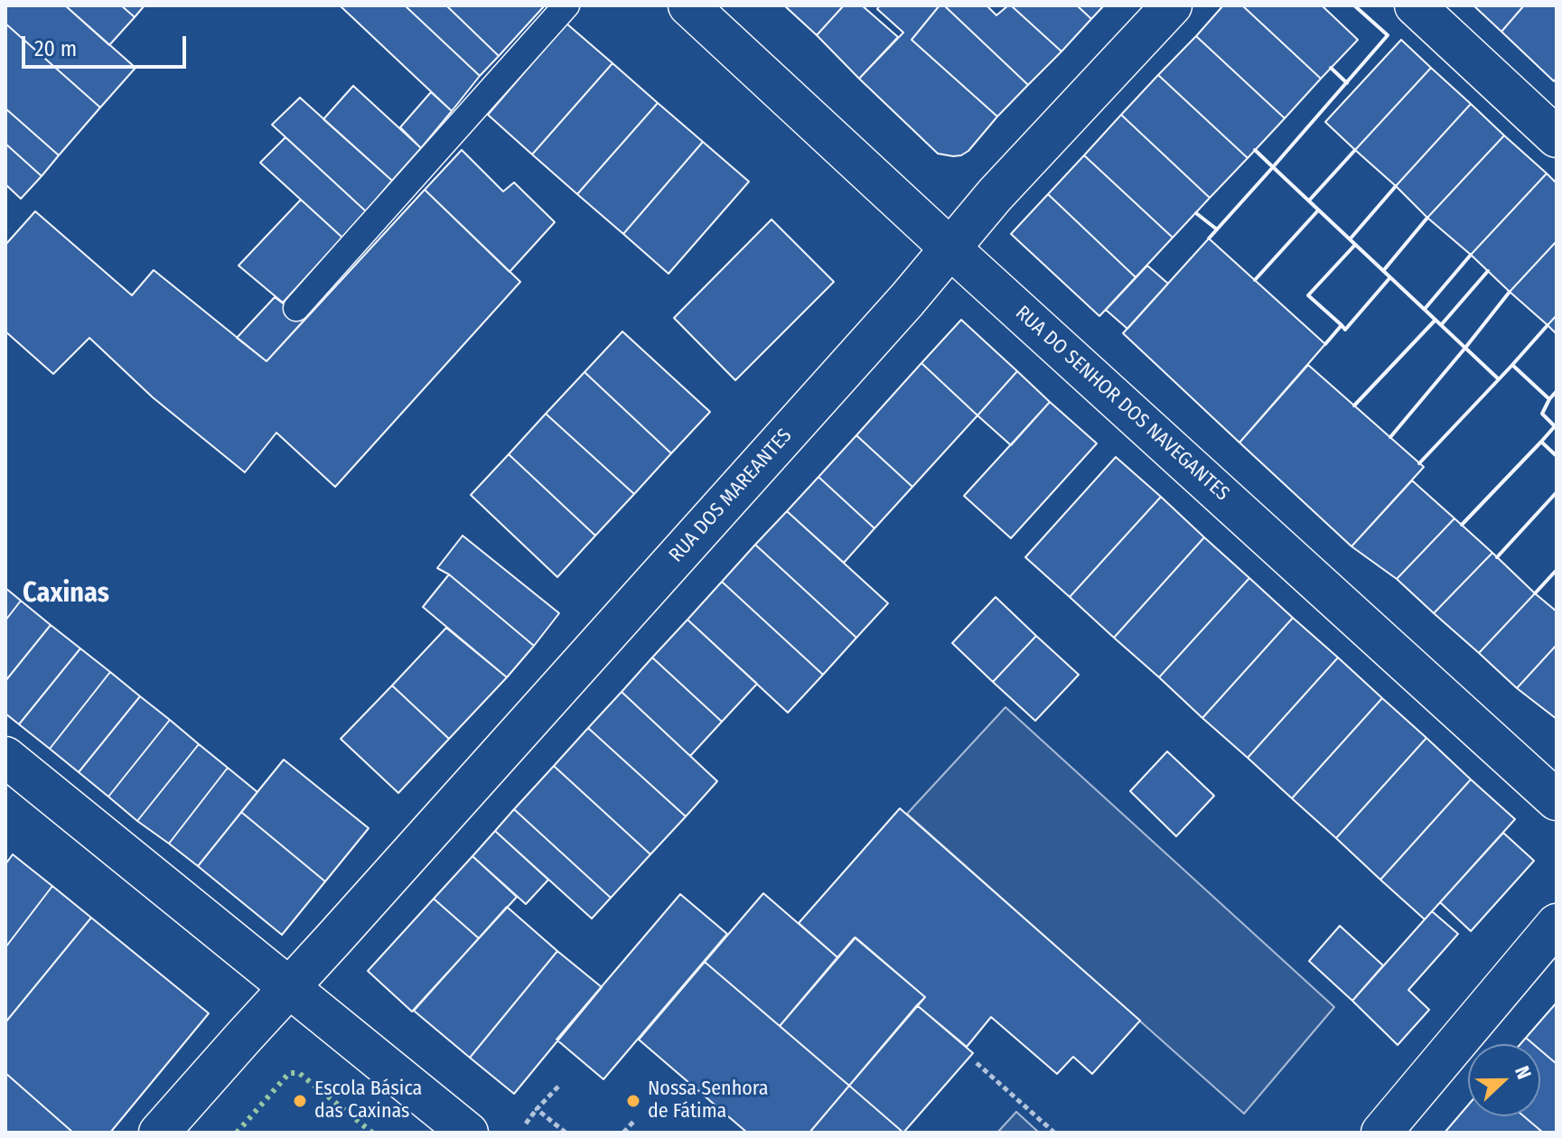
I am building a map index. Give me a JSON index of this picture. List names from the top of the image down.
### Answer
{
  "streets": {
    "street": ["RUA DO SENHOR DOS NAVEGANTES", "RUA DOS MAREANTES"]
  },
  "crossings": [
    ["RUA DO SENHOR DOS NAVEGANTES", "RUA DOS MAREANTES"]
  ],
  "districts": ["Caxinas"],
  "places": ["Escola Básica das Caxinas", "Nossa Senhora de Fátima"],
  "scale_bar": "20 m",
  "north": "right"
}
